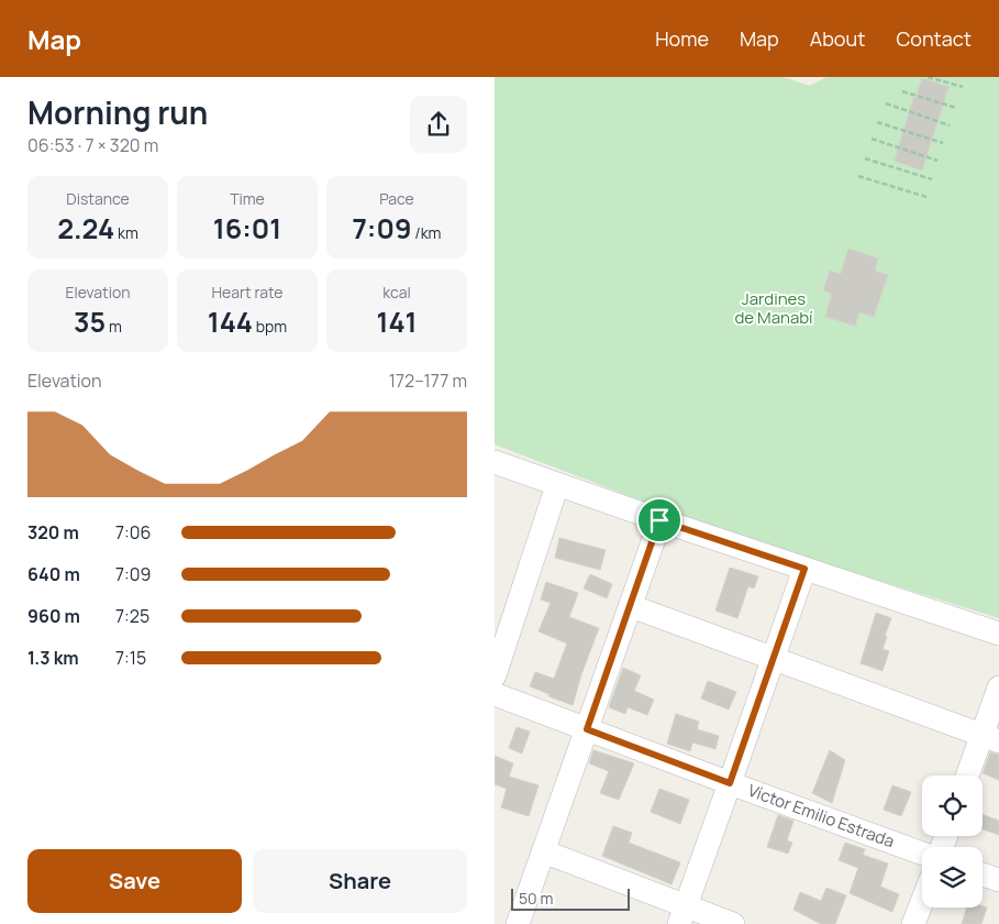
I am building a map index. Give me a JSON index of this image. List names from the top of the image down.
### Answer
{
  "streets": {
    "street": ["Víctor Emilio Estrada"]
  },
  "parks": ["Jardines de Manabí"],
  "scale_bar": "50 m",
  "page": {
    "header": "Map",
    "nav": [
      "Home",
      "Map",
      "About",
      "Contact"
    ],
    "heading": ["Morning run", "06:53 · 7 × 320 m"],
    "stats": [
      ["Distance", "2.24 km"],
      ["Time", "16:01"],
      ["Pace", "7:09 /km"],
      ["Elevation", "35 m"],
      ["Heart rate", "144 bpm"],
      ["kcal", "141"]
    ],
    "chart": ["Elevation", "172–177 m"],
    "list": [
      {
        "name": "320 m",
        "note": "7:06"
      },
      {
        "name": "640 m",
        "note": "7:09"
      },
      {
        "name": "960 m",
        "note": "7:25"
      },
      {
        "name": "1.3 km",
        "note": "7:15"
      }
    ],
    "buttons": ["Save", "Share"],
    "scale": "50 m"
  }
}
